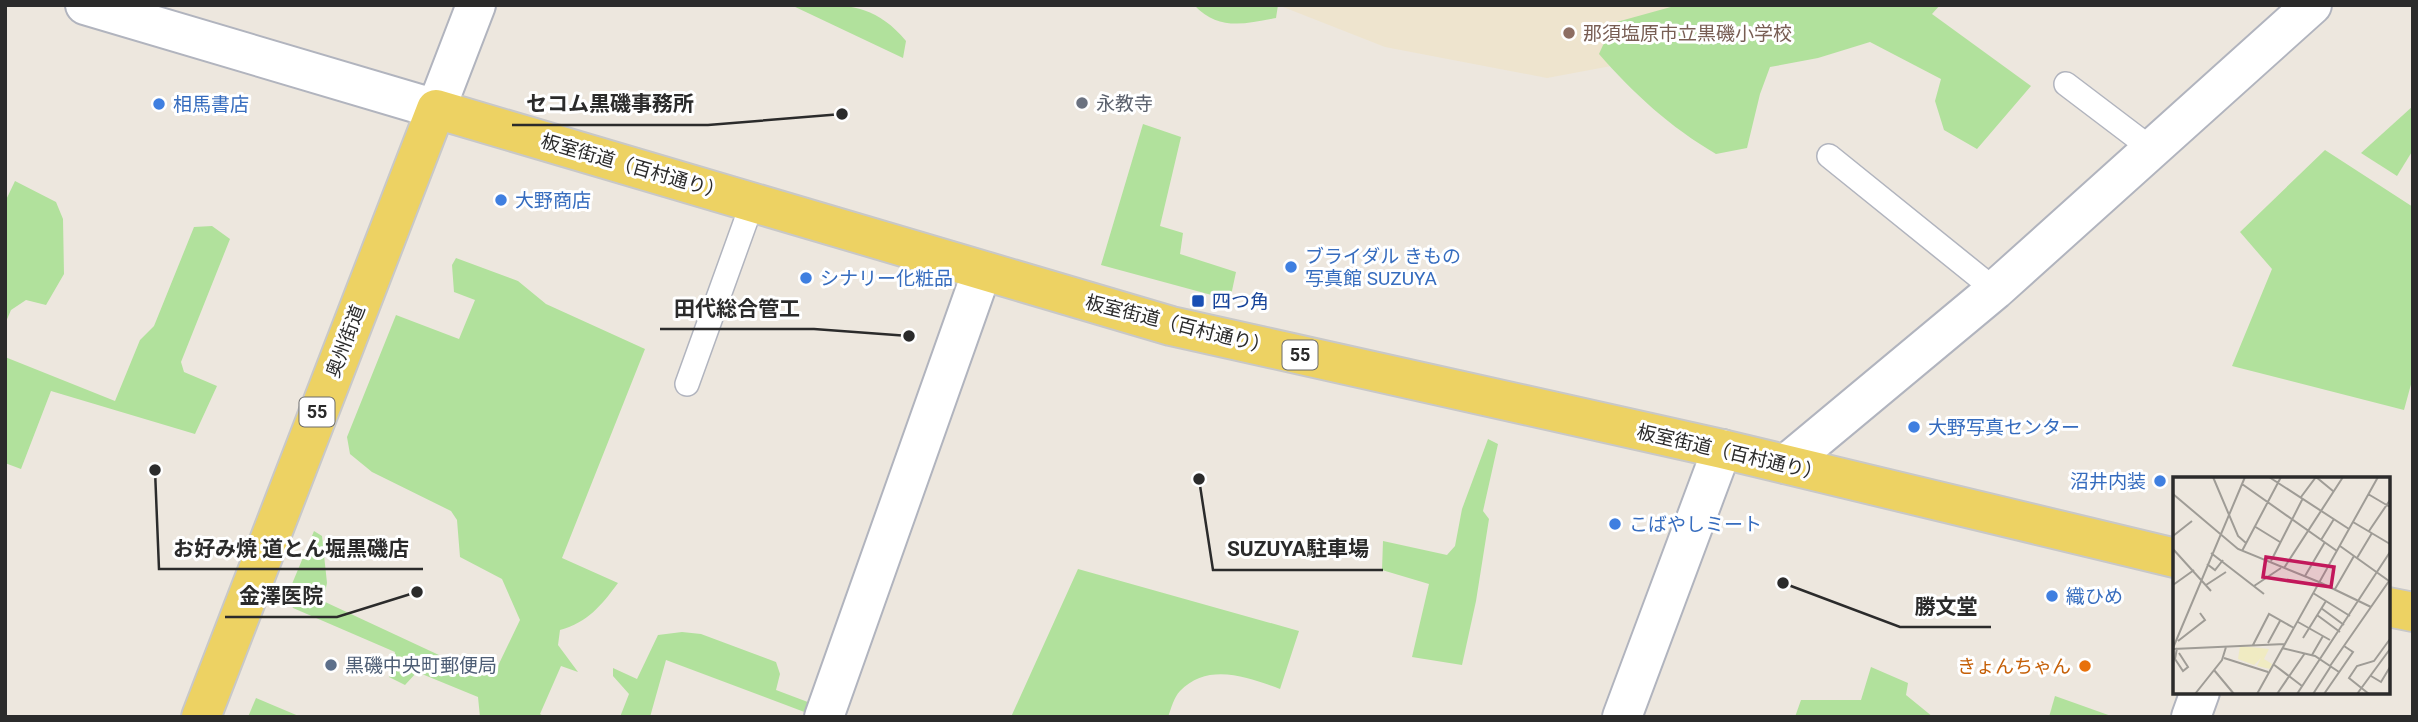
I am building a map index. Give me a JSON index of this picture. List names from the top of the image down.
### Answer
{
  "streets": {
    "main road": ["板室街道（百村通り）", "奥州街道", "55"]
  },
  "crossings": [
    ["板室街道（百村通り）", "奥州街道"]
  ],
  "places": {
    "other": [
      "那須塩原市立黒磯小学校",
      "永教寺",
      "相馬書店",
      "セコム黒磯事務所",
      "大野商店",
      "ブライダル きもの 写真館 SUZUYA",
      "シナリー化粧品",
      "田代総合管工",
      "大野写真センター",
      "お好み焼 道とん堀黒磯店",
      "SUZUYA駐車場",
      "沼井内装",
      "こばやしミート",
      "勝文堂",
      "金澤医院",
      "織ひめ",
      "黒磯中央町郵便局",
      "きょんちゃん"
    ],
    "transit": ["四つ角"]
  }
}
